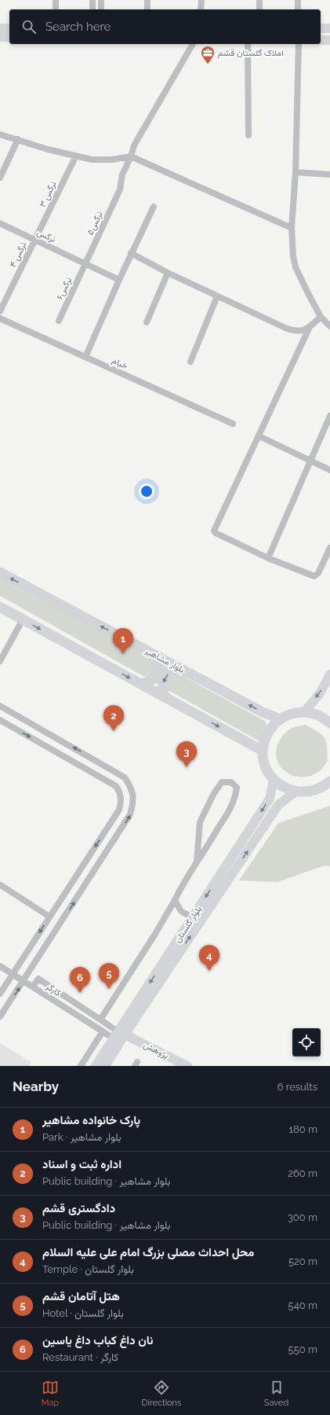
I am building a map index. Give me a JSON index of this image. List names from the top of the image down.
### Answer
{
  "streets": {
    "main road": ["بلوار مشاهیر", "بلوار گلستان", "پژوهش"],
    "street": [
      "نرگس ۳",
      "نرگس۵",
      "نرگس",
      "نرگس ۴",
      "نرگس۶",
      "خیام",
      "کارگر"
    ]
  },
  "crossings": [
    ["نرگس ۳", "نرگس"],
    ["نرگس ۳", "نرگس ۴"],
    ["نرگس۵", "نرگس"],
    ["نرگس۵", "نرگس۶"],
    ["نرگس", "نرگس ۴"],
    ["نرگس", "نرگس۶"],
    ["بلوار گلستان", "کارگر"],
    ["بلوار گلستان", "پژوهش"],
    ["کارگر", "پژوهش"]
  ],
  "places": {
    "office": ["املاک گلستان قشم"]
  },
  "page": {
    "search": "Search here",
    "pins": [
      "1",
      "2",
      "3",
      "4",
      "5",
      "6"
    ],
    "heading": ["Nearby", "6 results"],
    "list": [
      {
        "mark": "1",
        "name": "پارک خانواده مشاهیر",
        "note": "Park · بلوار مشاهیر",
        "value": "180 m"
      },
      {
        "mark": "2",
        "name": "اداره ثبت و اسناد",
        "note": "Public building · بلوار مشاهیر",
        "value": "260 m"
      },
      {
        "mark": "3",
        "name": "دادگستری قشم",
        "note": "Public building · بلوار مشاهیر",
        "value": "300 m"
      },
      {
        "mark": "4",
        "name": "محل احداث مصلی بزرگ امام علی علیه السلام",
        "note": "Temple · بلوار گلستان",
        "value": "520 m"
      },
      {
        "mark": "5",
        "name": "هتل آتامان قشم",
        "note": "Hotel · بلوار گلستان",
        "value": "540 m"
      },
      {
        "mark": "6",
        "name": "نان داغ كباب داغ ياسين",
        "note": "Restaurant · کارگر",
        "value": "550 m"
      }
    ],
    "nav": ["Map", "Directions", "Saved"]
  }
}
